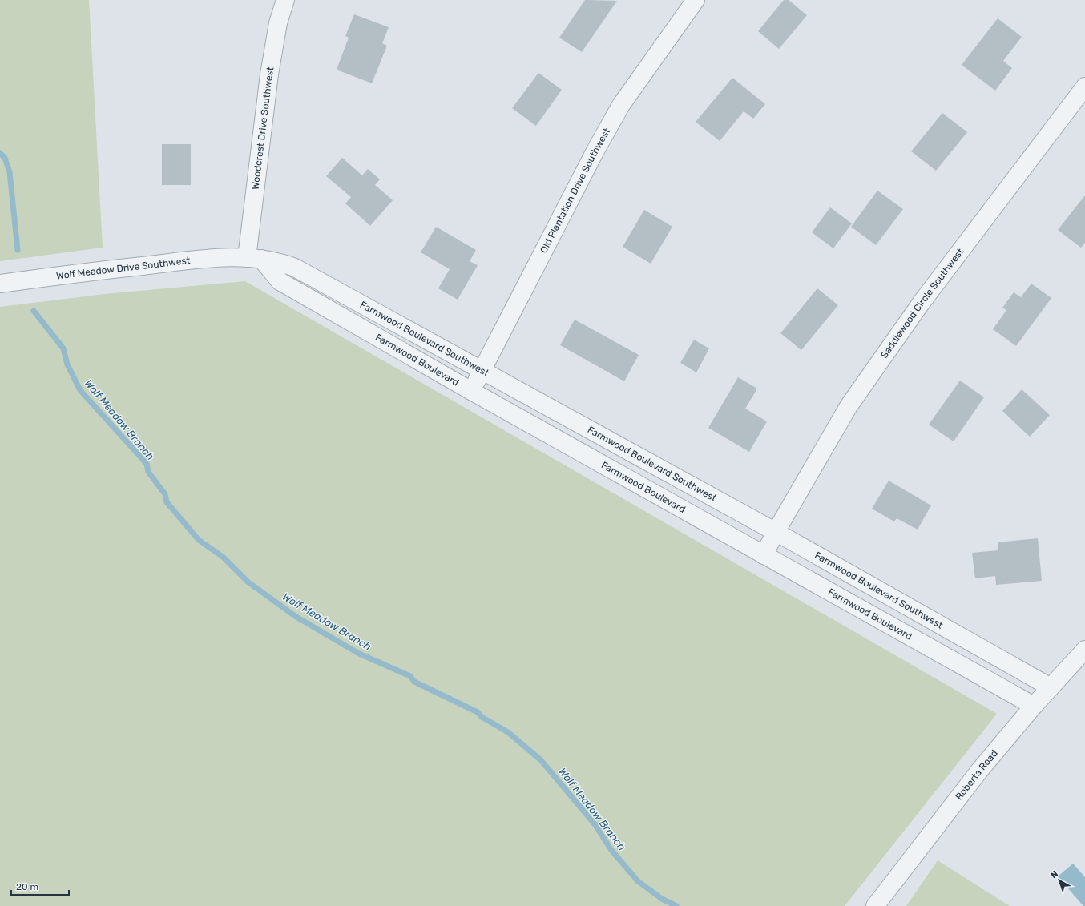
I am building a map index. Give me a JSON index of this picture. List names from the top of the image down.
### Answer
{
  "streets": {
    "street": [
      "Woodcrest Drive Southwest",
      "Old Plantation Drive Southwest",
      "Wolf Meadow Drive Southwest",
      "Saddlewood Circle Southwest",
      "Farmwood Boulevard Southwest",
      "Farmwood Boulevard",
      "Roberta Road"
    ]
  },
  "crossings": [
    ["Woodcrest Drive Southwest", "Wolf Meadow Drive Southwest"],
    ["Woodcrest Drive Southwest", "Farmwood Boulevard Southwest"],
    ["Woodcrest Drive Southwest", "Farmwood Boulevard"],
    ["Old Plantation Drive Southwest", "Farmwood Boulevard Southwest"],
    ["Old Plantation Drive Southwest", "Farmwood Boulevard"],
    ["Wolf Meadow Drive Southwest", "Farmwood Boulevard Southwest"],
    ["Wolf Meadow Drive Southwest", "Farmwood Boulevard"],
    ["Saddlewood Circle Southwest", "Farmwood Boulevard Southwest"],
    ["Saddlewood Circle Southwest", "Farmwood Boulevard"],
    ["Farmwood Boulevard Southwest", "Farmwood Boulevard"],
    ["Farmwood Boulevard Southwest", "Roberta Road"],
    ["Farmwood Boulevard", "Roberta Road"]
  ],
  "water": ["Wolf Meadow Branch"],
  "scale_bar": "20 m",
  "north": "top left"
}
